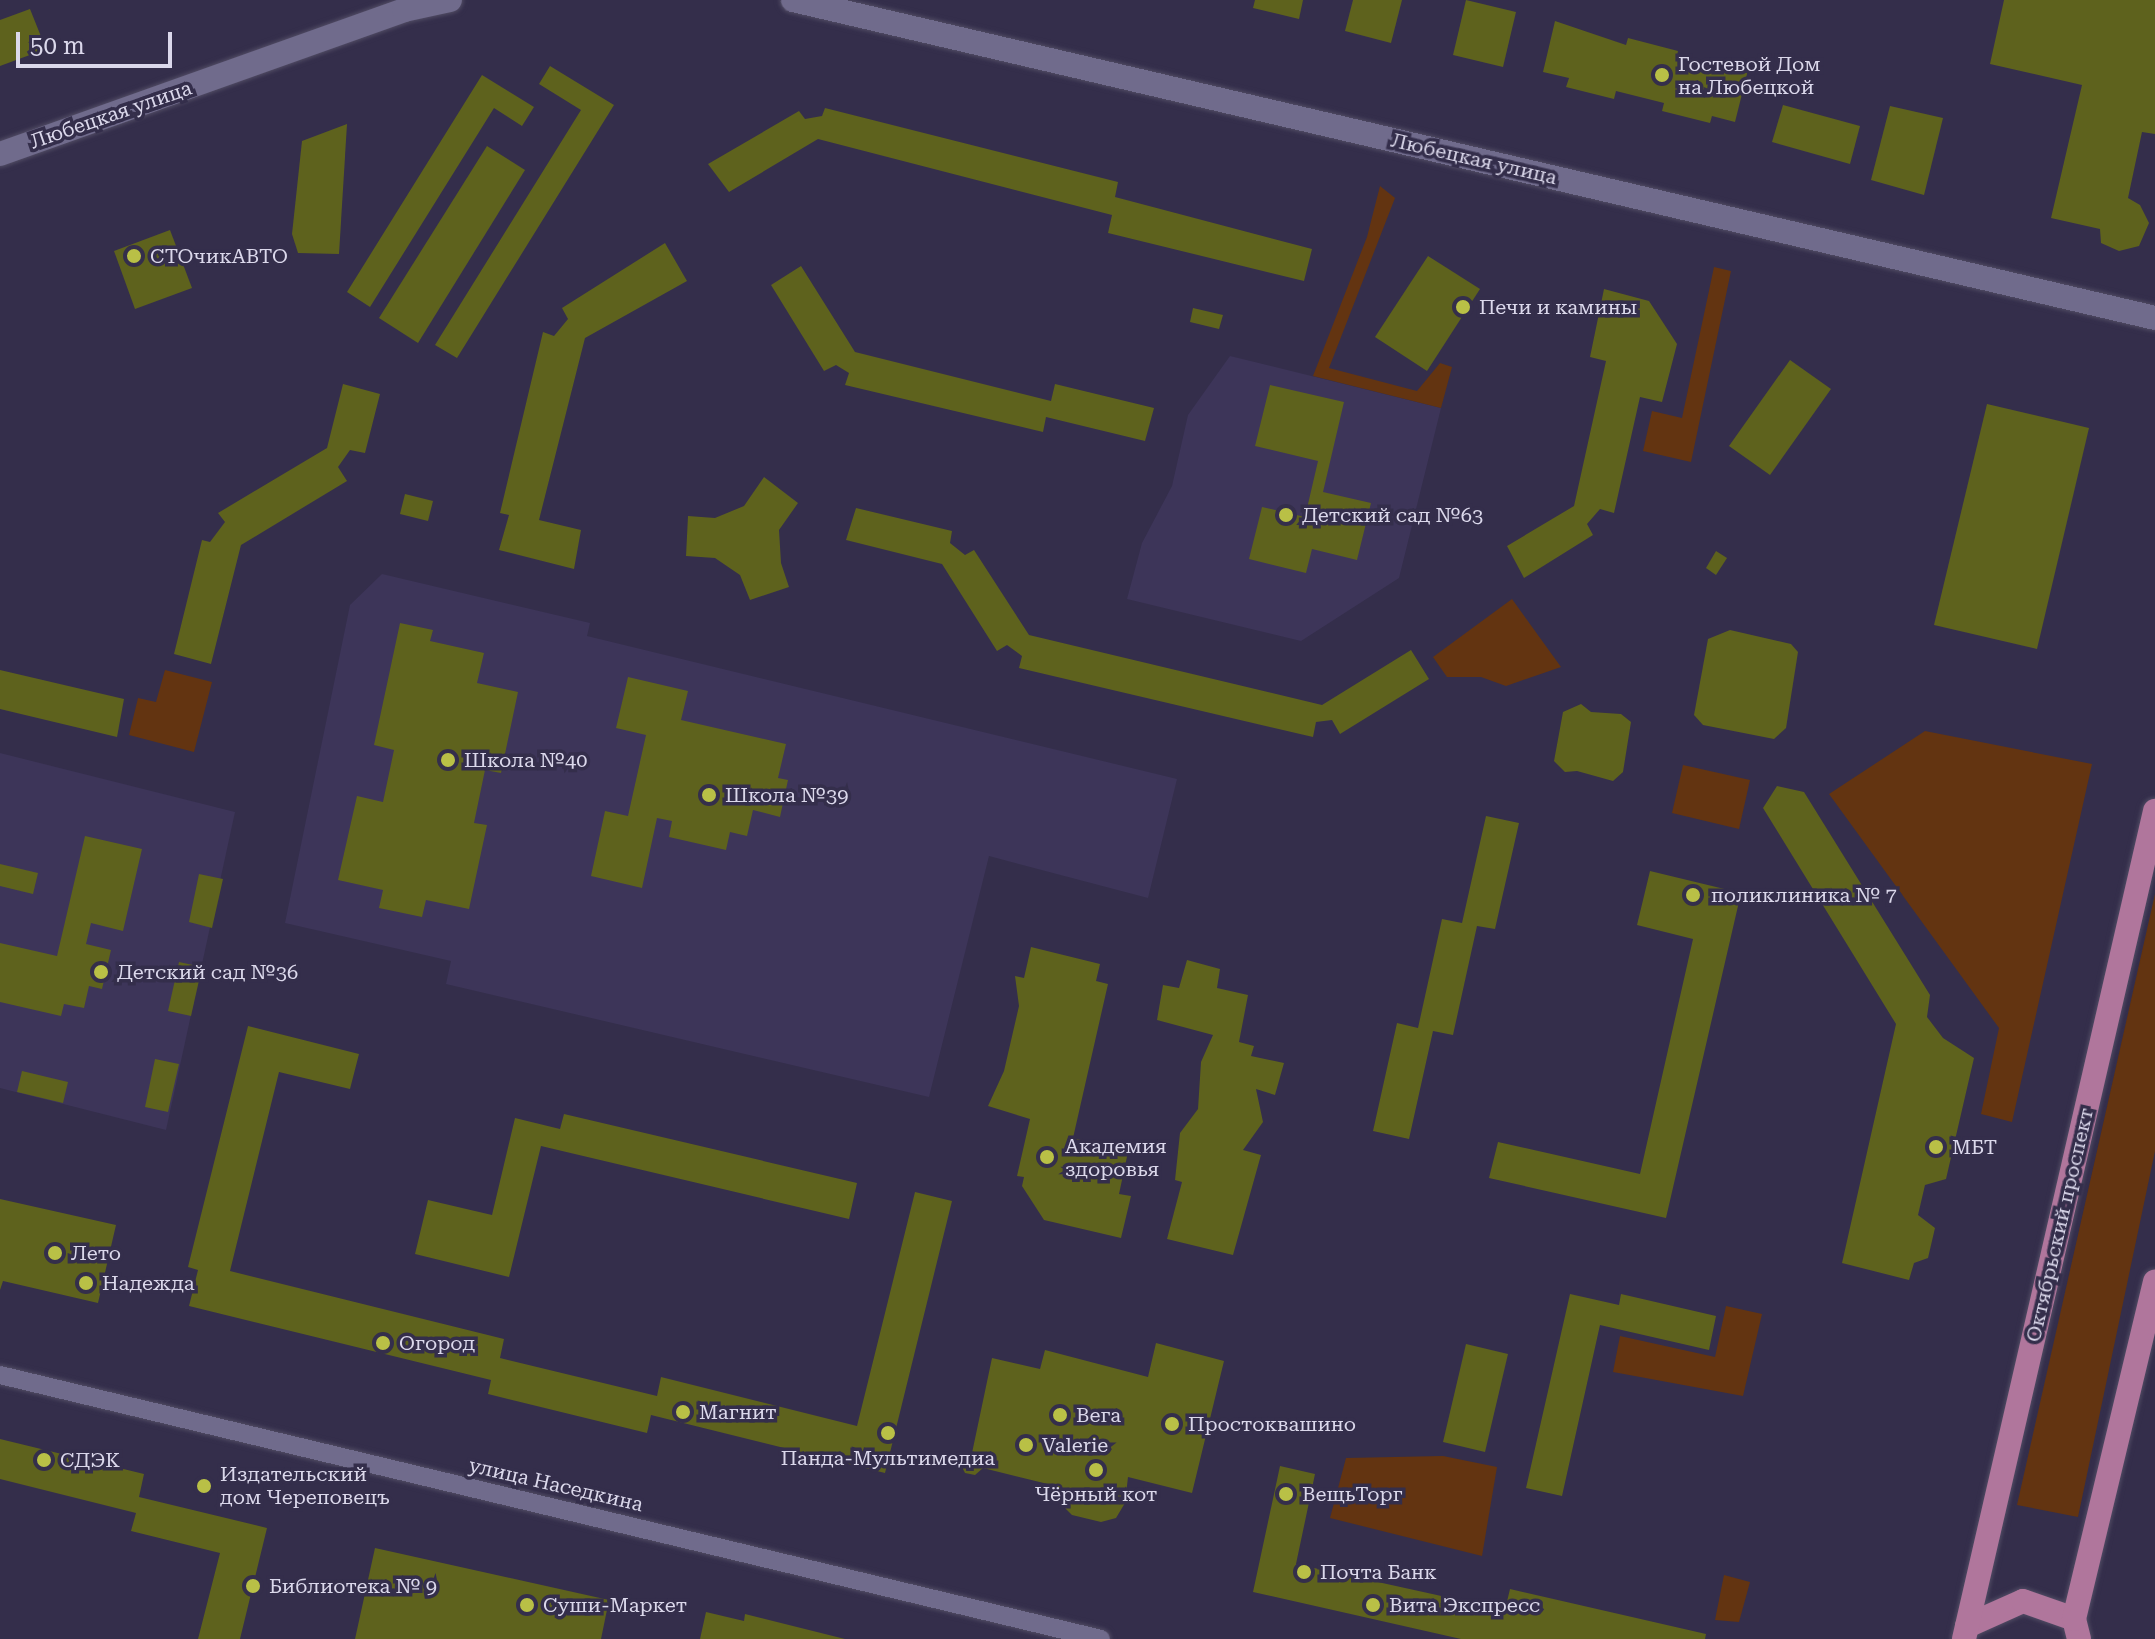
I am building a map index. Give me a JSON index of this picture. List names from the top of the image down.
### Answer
{
  "streets": {
    "main road": ["Октябрьский проспект"],
    "street": ["Любецкая улица", "улица Наседкина"]
  },
  "places": [
    "Гостевой Дом на Любецкой",
    "СТОчикАВТО",
    "Печи и камины",
    "Детский сад №63",
    "Школа №40",
    "Школа №39",
    "поликлиника № 7",
    "Детский сад №36",
    "МБТ",
    "Академия здоровья",
    "Лето",
    "Надежда",
    "Огород",
    "Магнит",
    "Вега",
    "Простоквашино",
    "Панда-Мультимедиа",
    "Valerie",
    "СДЭК",
    "Чёрный кот",
    "Издательский дом Череповецъ",
    "ВещьТорг",
    "Почта Банк",
    "Библиотека № 9",
    "Суши-Маркет",
    "Вита Экспресс"
  ],
  "scale_bar": "50 m"
}
